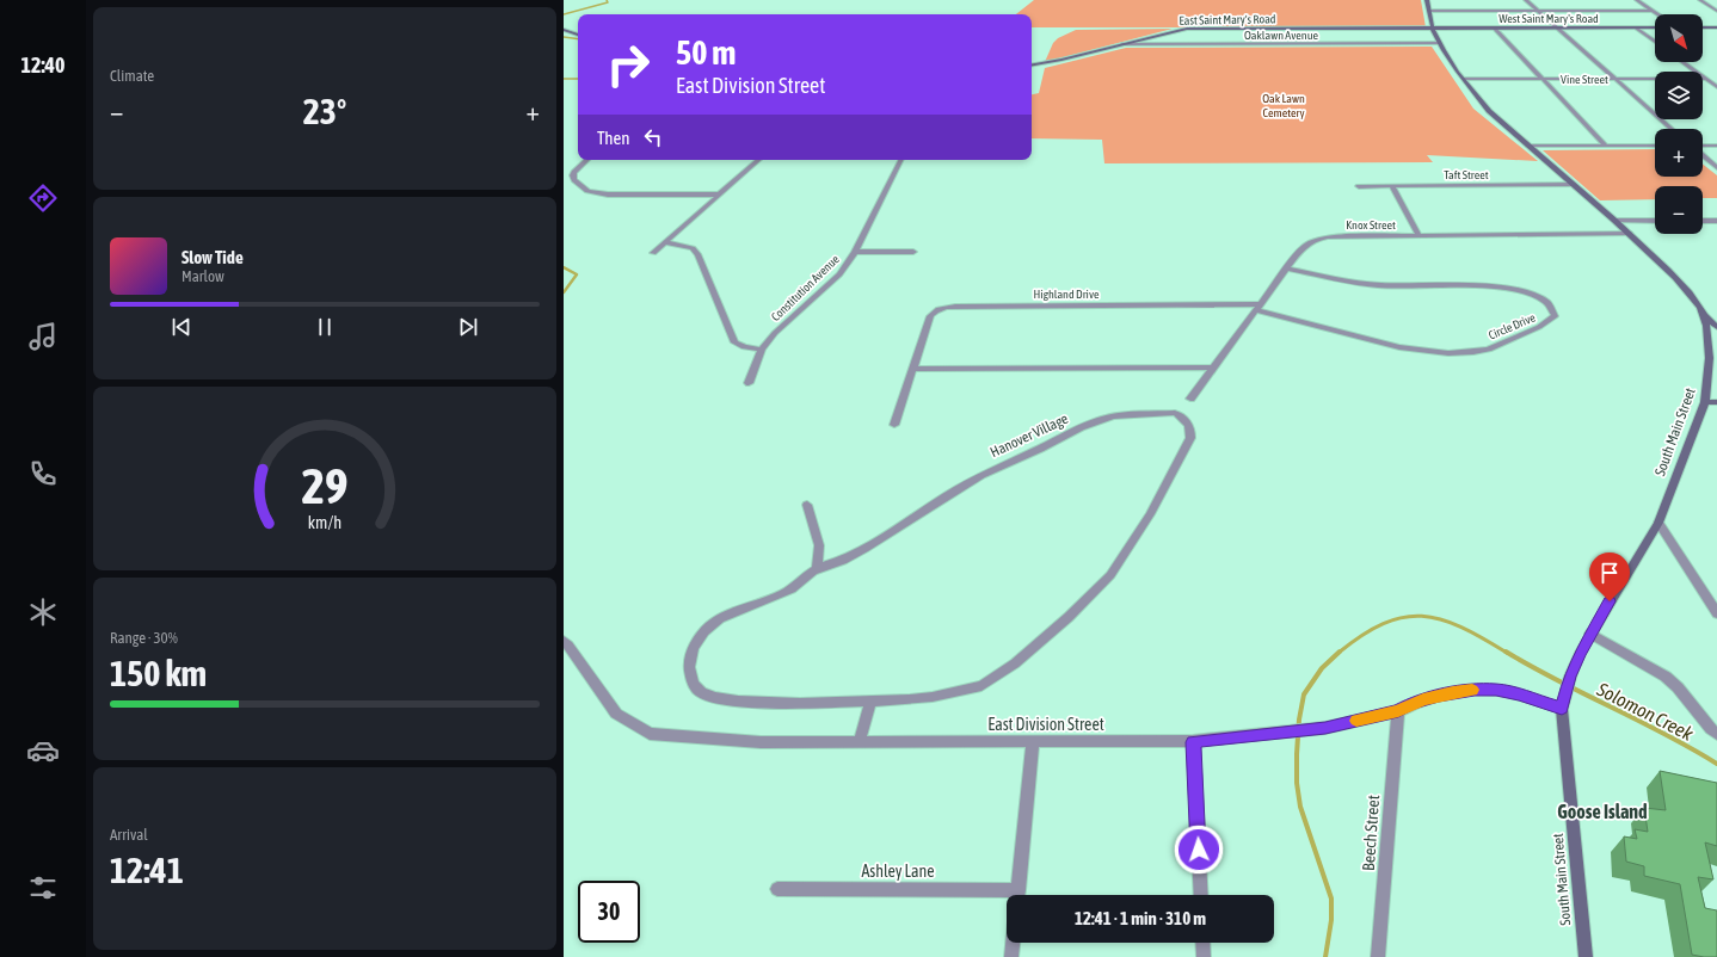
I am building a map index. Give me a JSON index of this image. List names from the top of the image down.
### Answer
{
  "streets": {
    "main road": ["West Saint Mary's Road", "East Saint Mary's Road", "South Main Street"],
    "street": [
      "Oaklawn Avenue",
      "Vine Street",
      "Taft Street",
      "Knox Street",
      "Constitution Avenue",
      "Highland Drive",
      "Circle Drive",
      "Hanover Village",
      "East Division Street",
      "Beech Street",
      "Ashley Lane"
    ]
  },
  "crossings": [
    ["West Saint Mary's Road", "East Saint Mary's Road"],
    ["West Saint Mary's Road", "South Main Street"],
    ["East Saint Mary's Road", "Oaklawn Avenue"],
    ["East Saint Mary's Road", "South Main Street"],
    ["Oaklawn Avenue", "South Main Street"],
    ["Vine Street", "South Main Street"],
    ["Taft Street", "South Main Street"],
    ["Knox Street", "Highland Drive"],
    ["Knox Street", "Circle Drive"],
    ["Knox Street", "South Main Street"],
    ["Highland Drive", "Circle Drive"],
    ["South Main Street", "East Division Street"],
    ["East Division Street", "Beech Street"]
  ],
  "districts": ["Goose Island"],
  "water": ["Solomon Creek"],
  "parks": ["Oak Lawn Cemetery"],
  "north": "bottom right",
  "page": {
    "tabs": "12:40",
    "tile": [
      "Climate",
      ["Range · 30%", "150 km"],
      ["Arrival", "12:41"]
    ],
    "map_buttons": ["+", "−"],
    "turn": ["50 m", "East Division Street"],
    "heat": ["−", "23°", "+"],
    "then": "Then",
    "song": ["Slow Tide", "Marlow"],
    "limit": "30",
    "trip": "12:41 · 1 min · 310 m",
    "gauge": ["29", "km/h"]
  }
}
